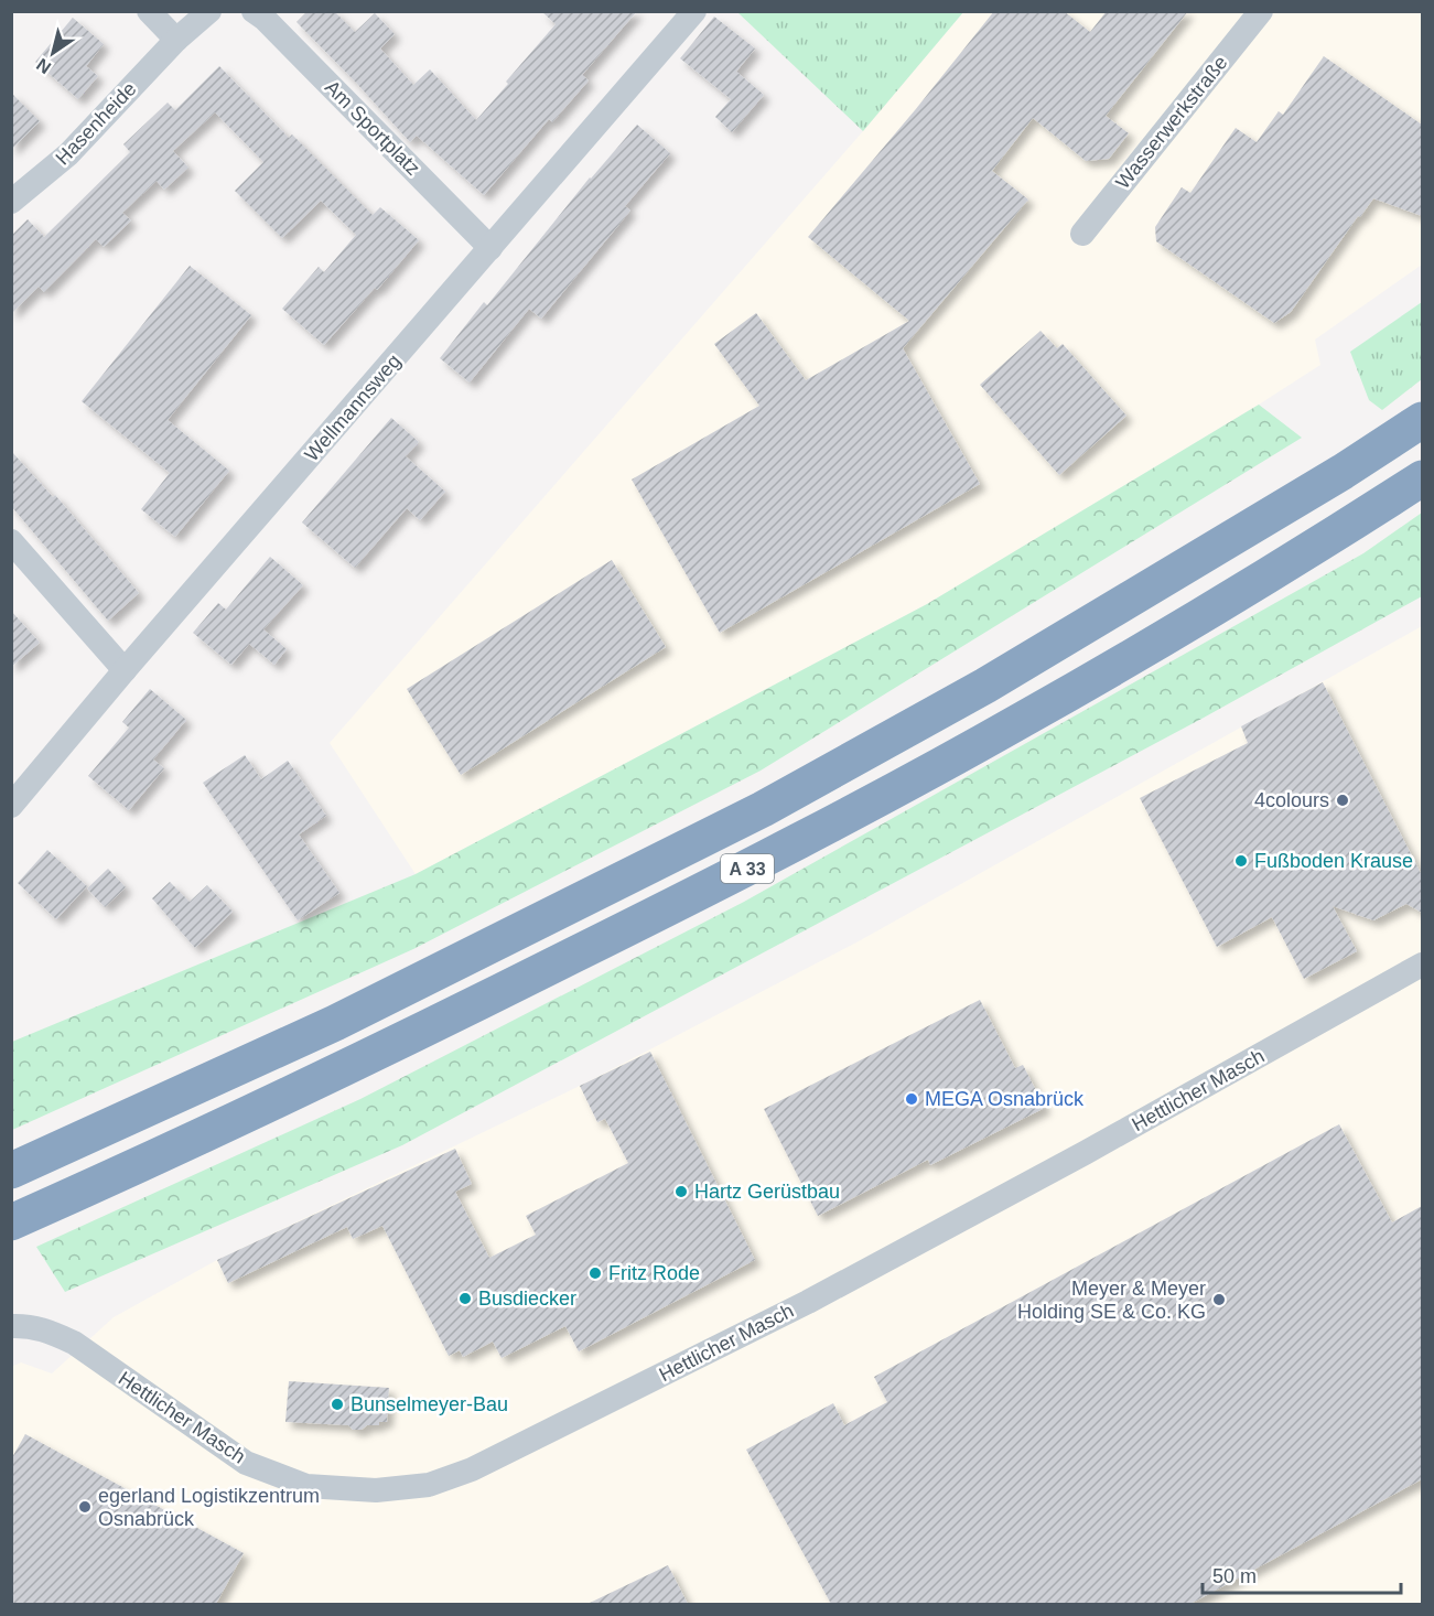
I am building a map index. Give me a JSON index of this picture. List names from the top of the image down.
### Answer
{
  "streets": {
    "highway": ["A 33"],
    "street": [
      "Wasserwerkstraße",
      "Hasenheide",
      "Am Sportplatz",
      "Wellmannsweg",
      "Hettlicher Masch"
    ]
  },
  "crossings": [
    ["Am Sportplatz", "Wellmannsweg"]
  ],
  "places": [
    "4colours",
    "Fußboden Krause",
    "MEGA Osnabrück",
    "Hartz Gerüstbau",
    "Fritz Rode",
    "Busdiecker",
    "Meyer & Meyer Holding SE & Co. KG",
    "Bunselmeyer-Bau",
    "egerland Logistikzentrum Osnabrück"
  ],
  "scale_bar": "50 m",
  "north": "bottom left"
}
